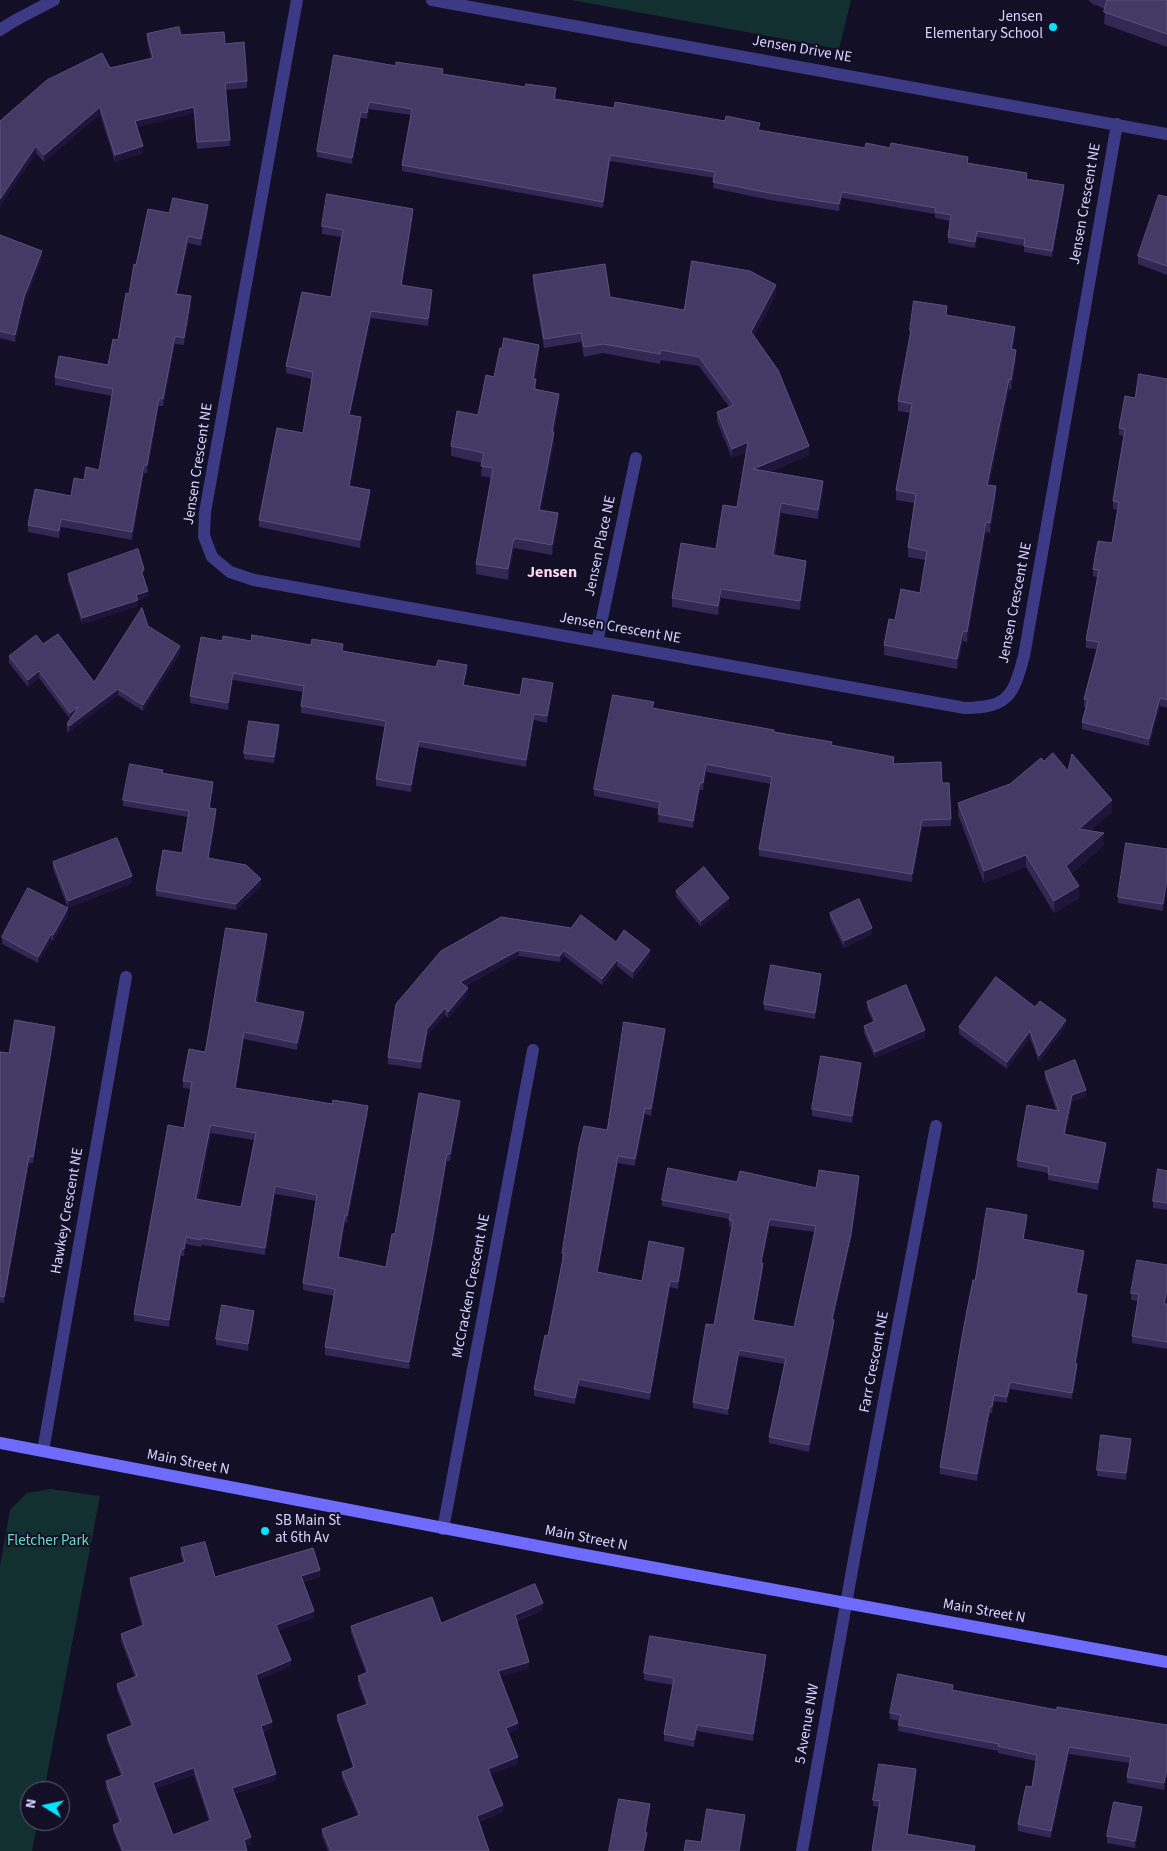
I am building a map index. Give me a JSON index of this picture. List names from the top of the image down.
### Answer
{
  "streets": {
    "main road": ["Main Street N"],
    "street": [
      "Jensen Drive NE",
      "Jensen Crescent NE",
      "Jensen Place NE",
      "Hawkey Crescent NE",
      "McCracken Crescent NE",
      "Farr Crescent NE",
      "5 Avenue NW"
    ]
  },
  "crossings": [
    ["Jensen Drive NE", "Jensen Crescent NE"],
    ["Jensen Crescent NE", "Jensen Place NE"],
    ["Hawkey Crescent NE", "Main Street N"],
    ["McCracken Crescent NE", "Main Street N"],
    ["Farr Crescent NE", "Main Street N"],
    ["Farr Crescent NE", "5 Avenue NW"],
    ["Main Street N", "5 Avenue NW"]
  ],
  "districts": ["Jensen"],
  "parks": ["Fletcher Park"],
  "places": ["Jensen Elementary School", "SB Main St at 6th Av"],
  "north": "left"
}
